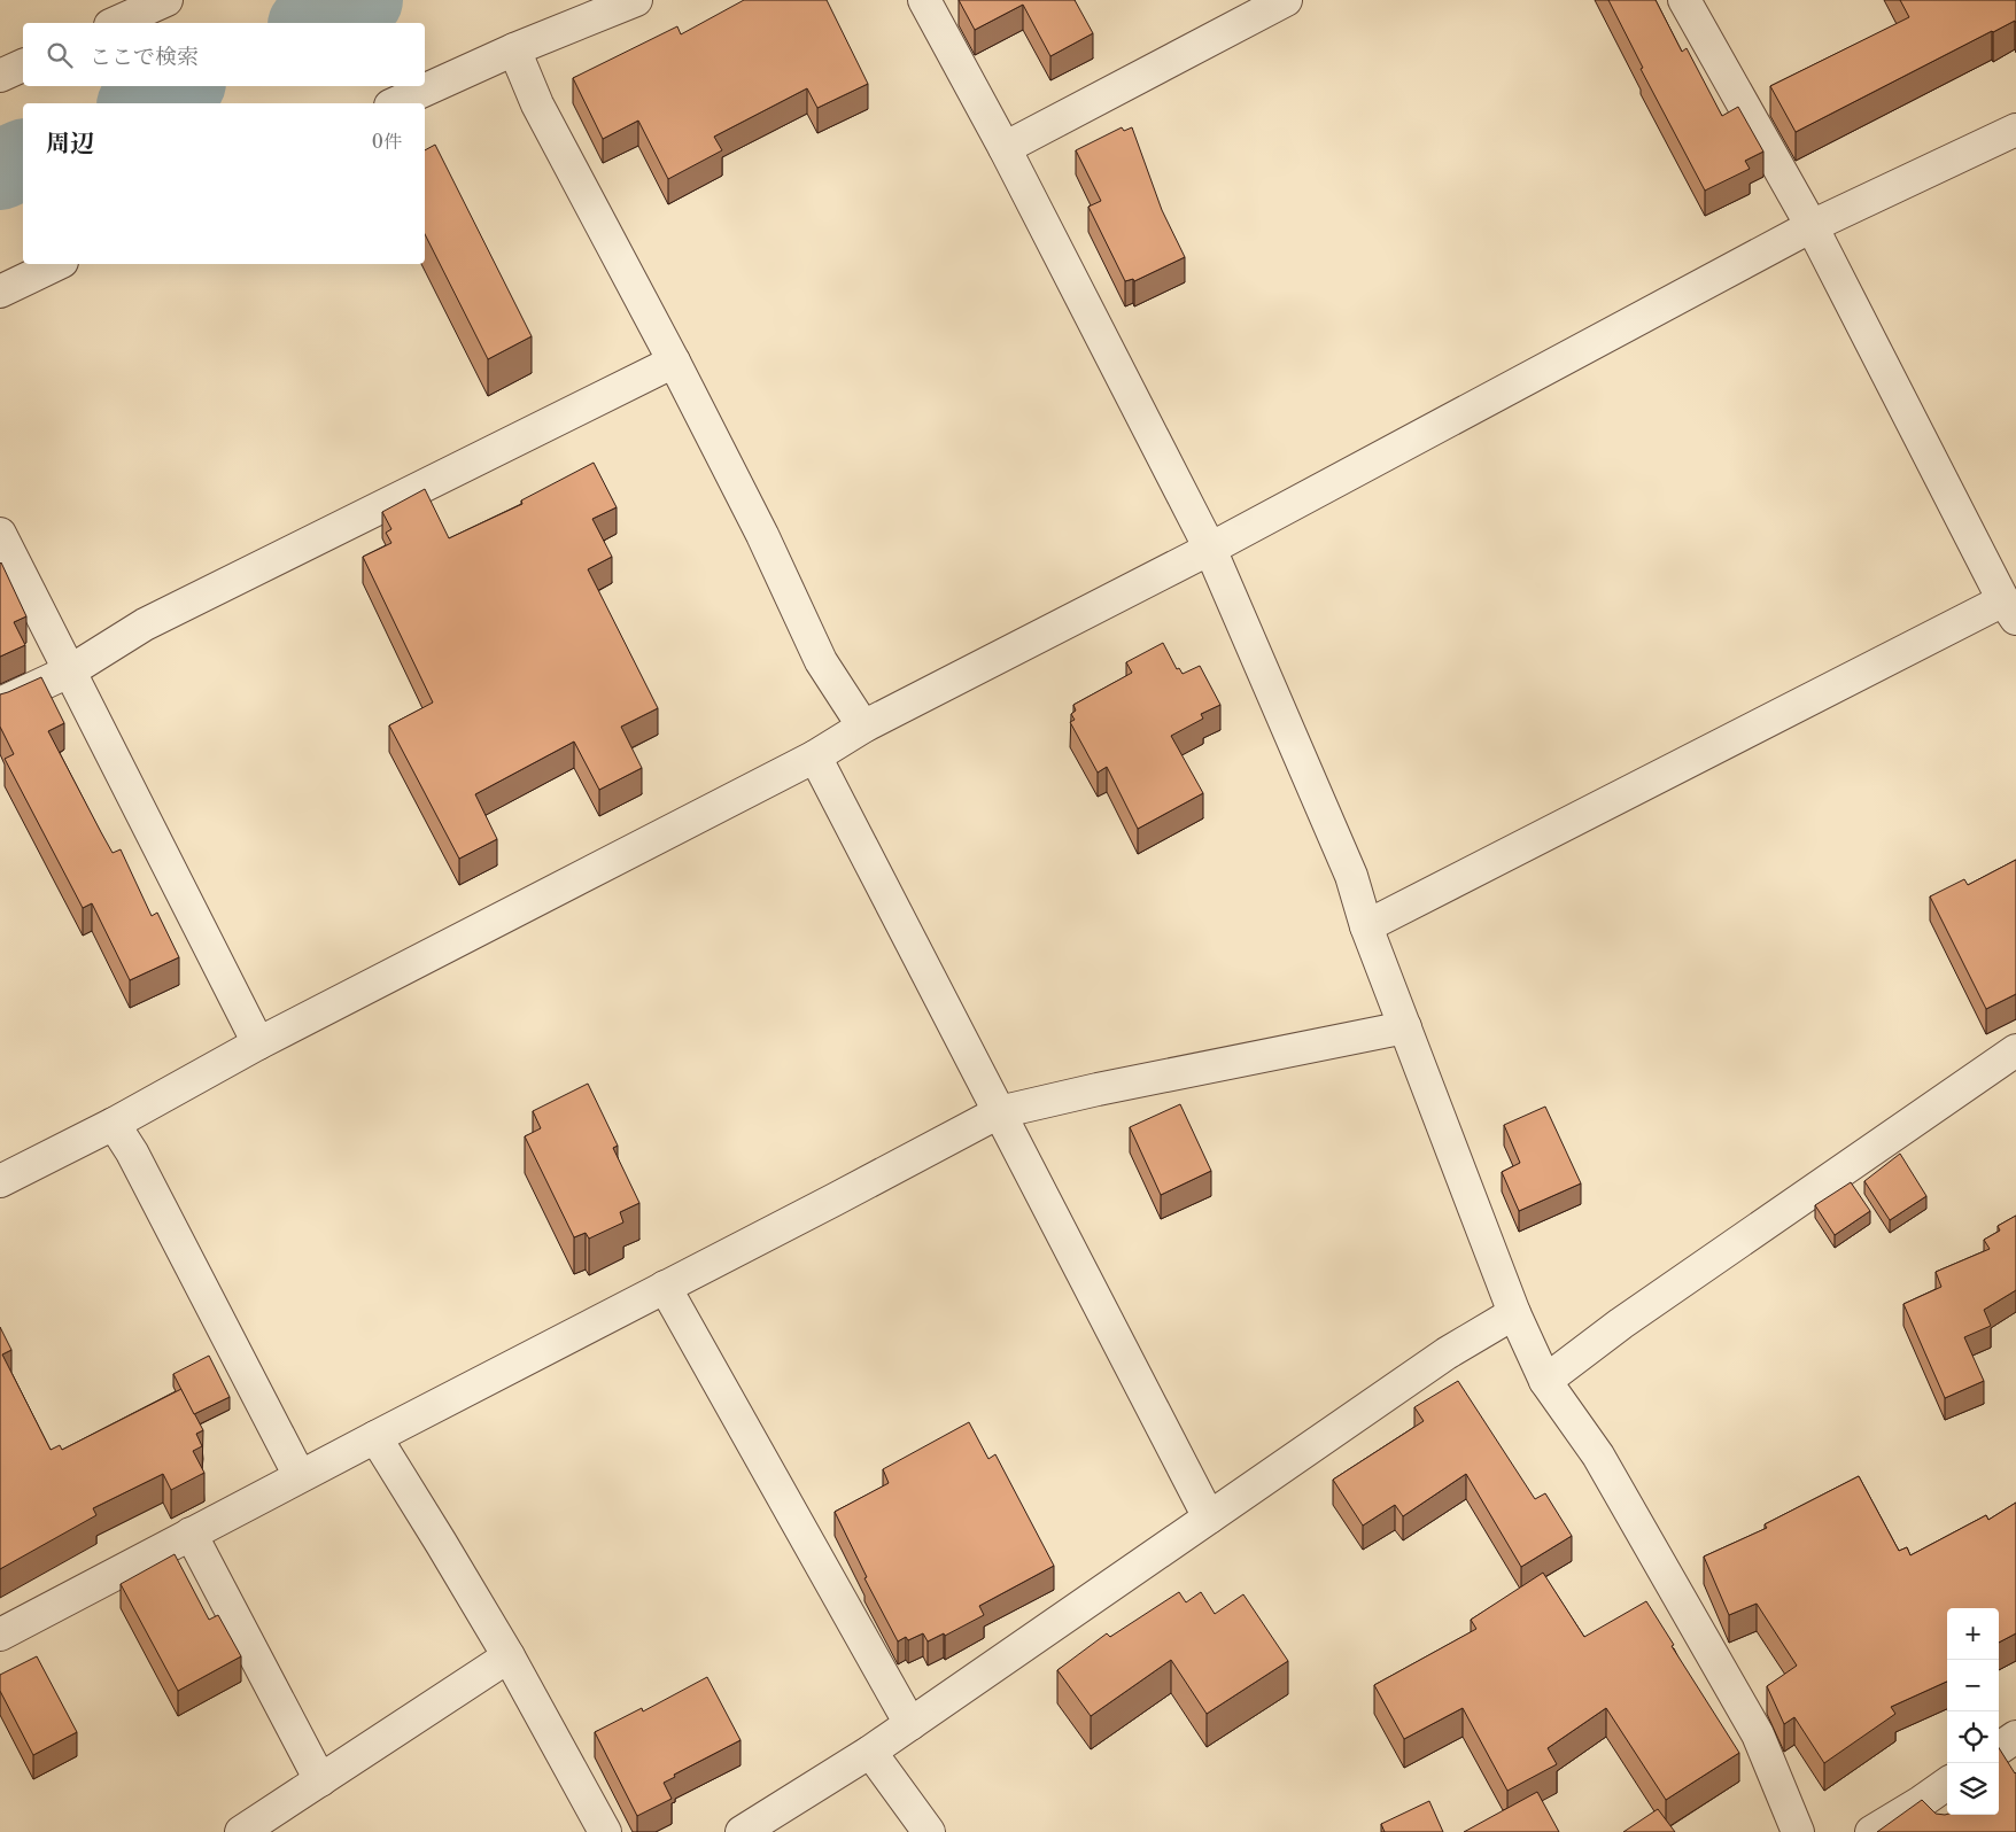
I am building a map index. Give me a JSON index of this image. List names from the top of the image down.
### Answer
{
  "page": {
    "search": "ここで検索",
    "heading": ["周辺", "0件"],
    "map_buttons": ["+", "−"]
  }
}
